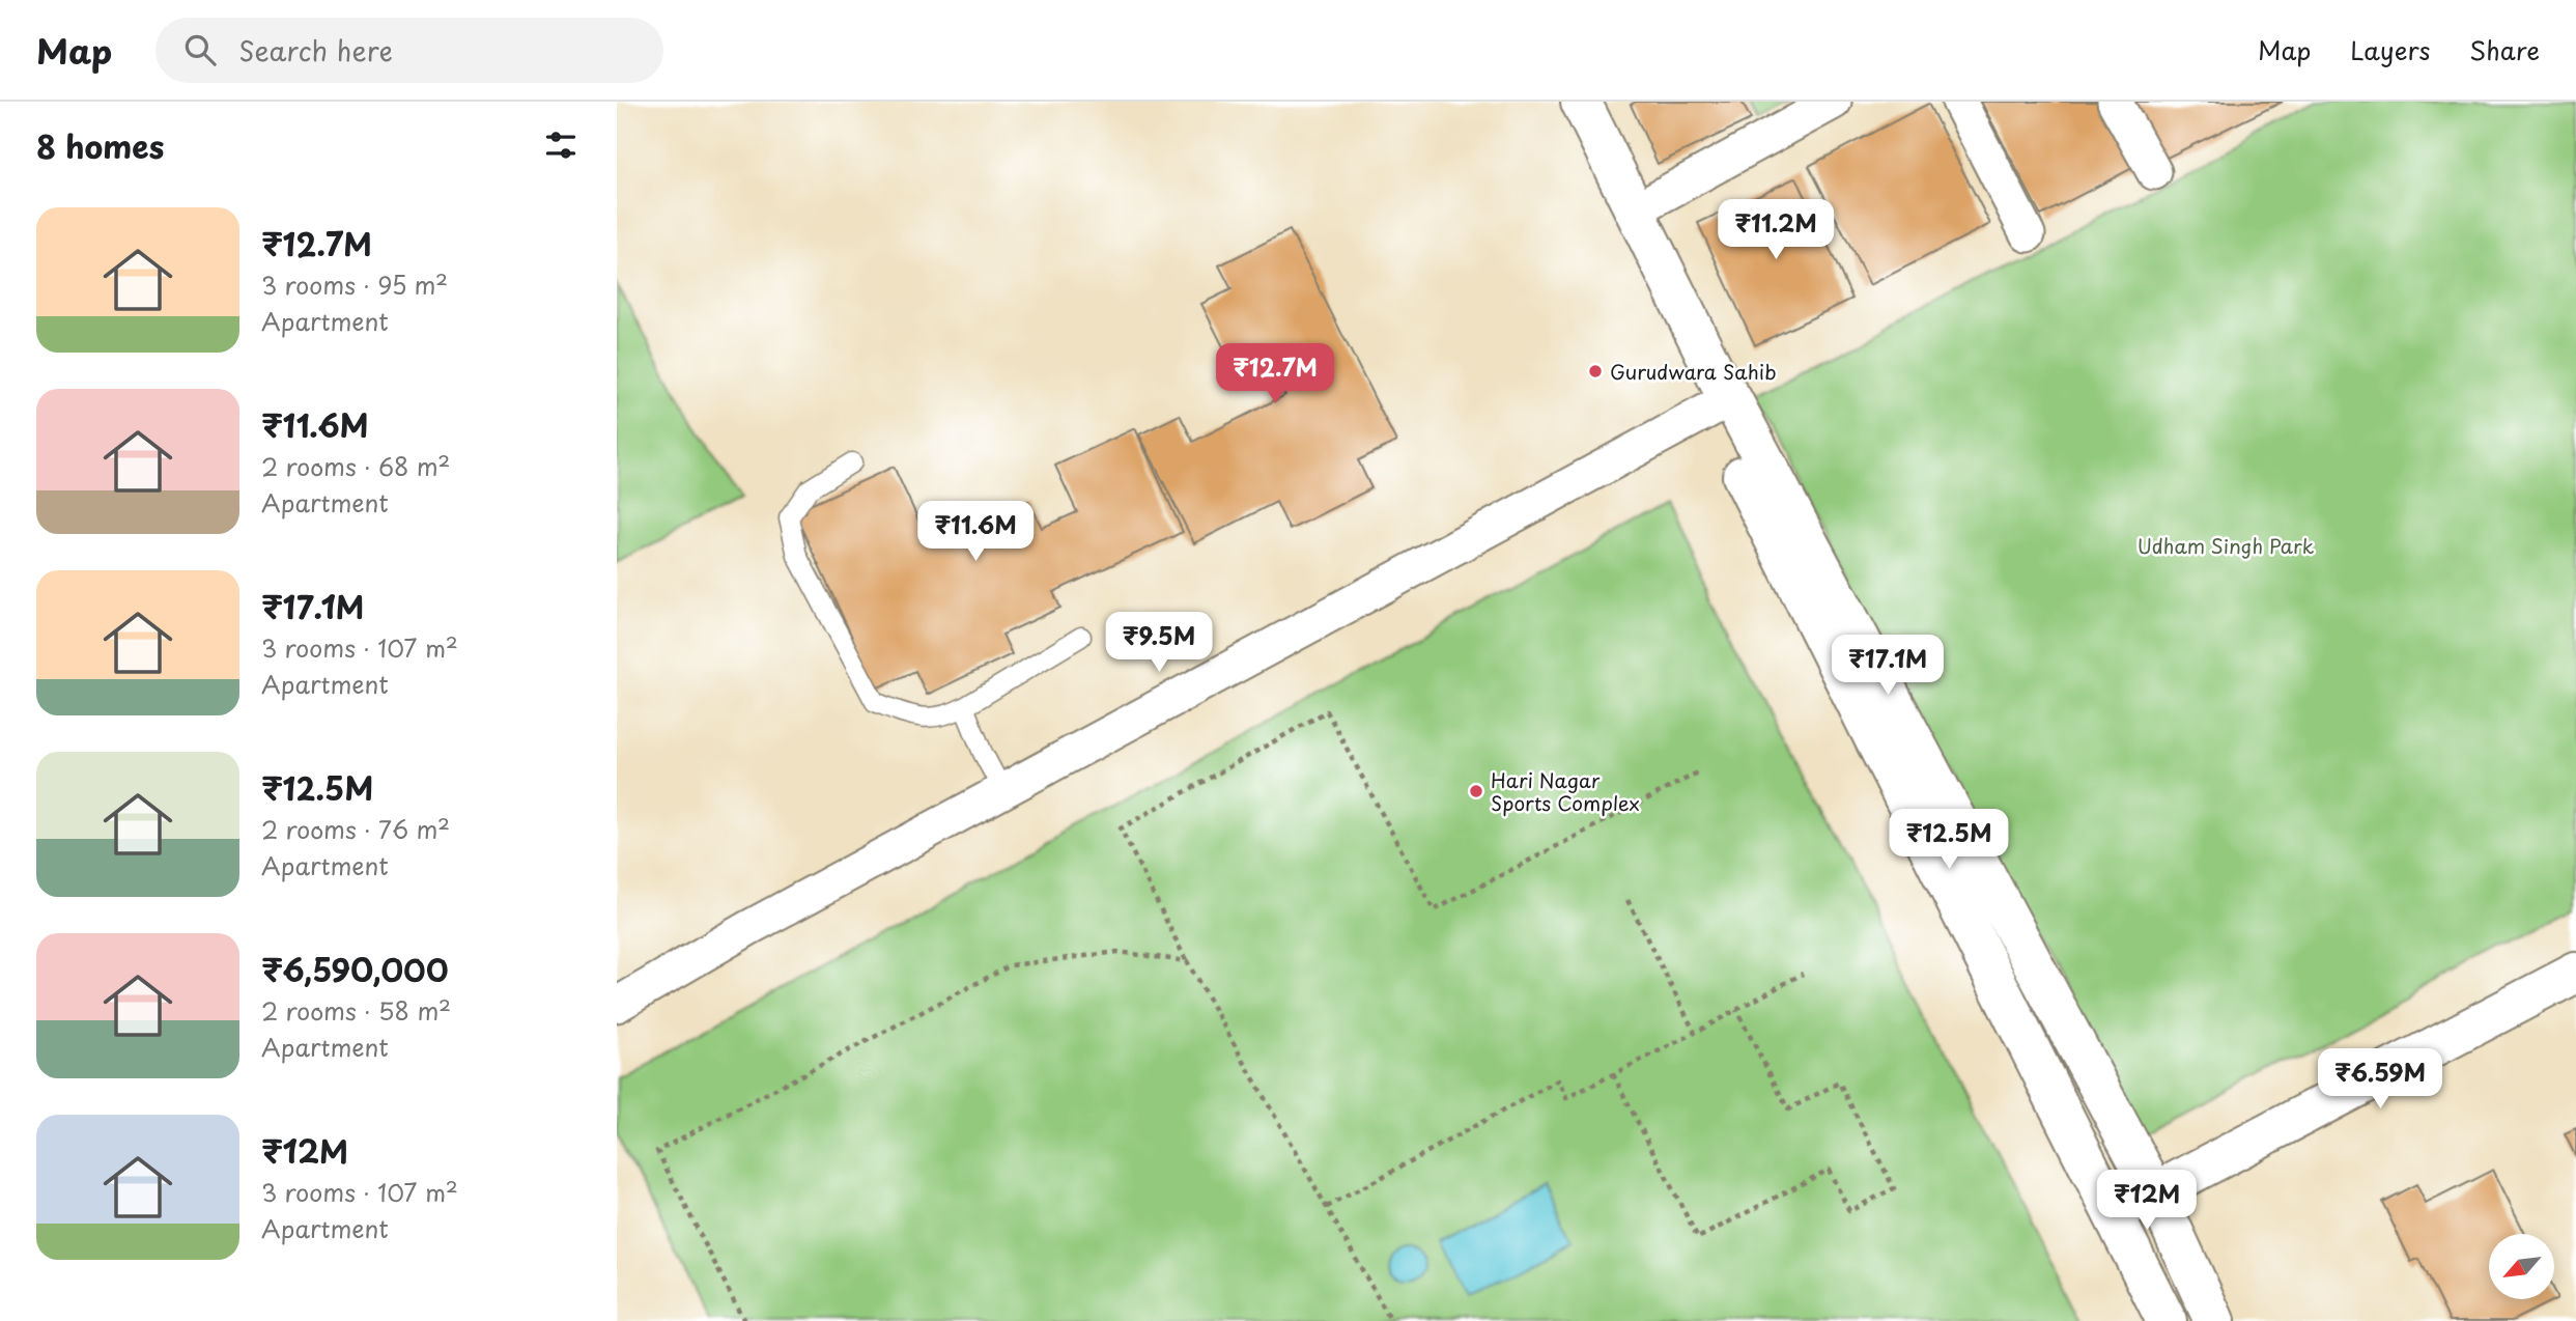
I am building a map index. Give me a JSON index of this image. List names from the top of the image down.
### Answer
{
  "parks": ["Udham Singh Park"],
  "places": ["Gurudwara Sahib", "Hari Nagar Sports Complex"],
  "north": "bottom left",
  "page": {
    "header": "Map",
    "search": "Search here",
    "nav": ["Map", "Layers", "Share"],
    "heading": "8 homes",
    "list": [
      {
        "name": "₹12.7M",
        "note": "3 rooms · 95 m² · Apartment"
      },
      {
        "name": "₹11.6M",
        "note": "2 rooms · 68 m² · Apartment"
      },
      {
        "name": "₹17.1M",
        "note": "3 rooms · 107 m² · Apartment"
      },
      {
        "name": "₹12.5M",
        "note": "2 rooms · 76 m² · Apartment"
      },
      {
        "name": "₹6,590,000",
        "note": "2 rooms · 58 m² · Apartment"
      },
      {
        "name": "₹12M",
        "note": "3 rooms · 107 m² · Apartment"
      }
    ],
    "price": [
      "₹11.2M",
      "₹12.7M",
      "₹11.6M",
      "₹9.5M",
      "₹17.1M",
      "₹12.5M",
      "₹6.59M",
      "₹12M"
    ]
  }
}
